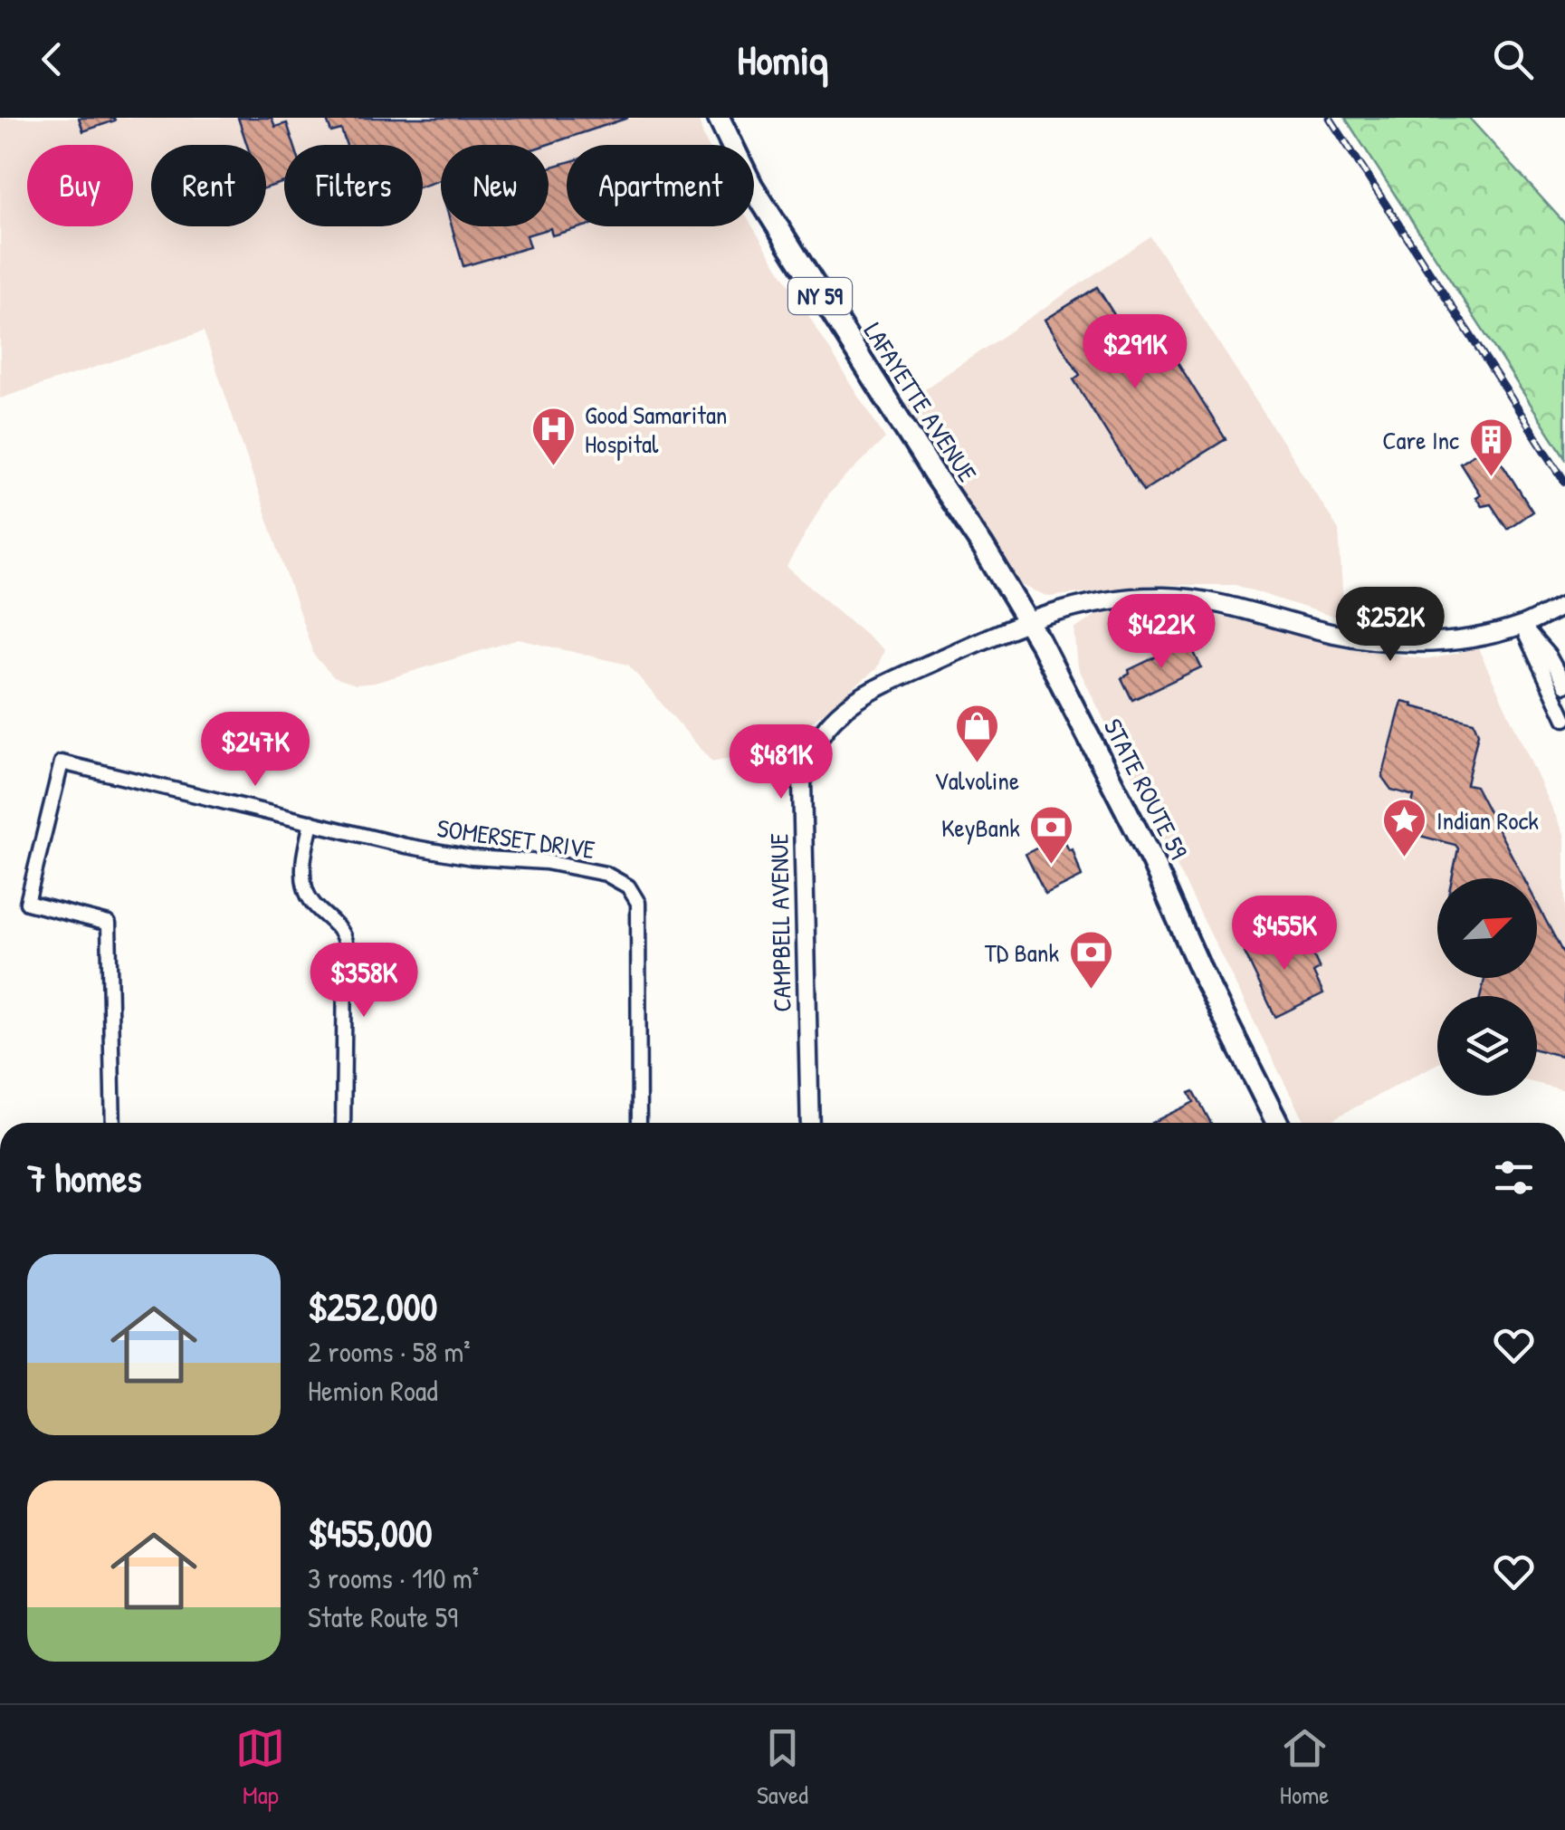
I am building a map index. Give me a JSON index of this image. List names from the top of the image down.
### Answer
{
  "streets": {
    "main road": ["NY 59", "LAFAYETTE AVENUE", "STATE ROUTE 59"],
    "street": ["SOMERSET DRIVE", "CAMPBELL AVENUE"]
  },
  "crossings": [
    ["LAFAYETTE AVENUE", "STATE ROUTE 59"],
    ["LAFAYETTE AVENUE", "CAMPBELL AVENUE"],
    ["STATE ROUTE 59", "CAMPBELL AVENUE"]
  ],
  "places": {
    "hospital": ["Good Samaritan Hospital"],
    "building": ["Care Inc"],
    "shop": ["Valvoline"],
    "place": ["Indian Rock"],
    "bank": ["KeyBank", "TD Bank"]
  },
  "north": "top right",
  "page": {
    "header": "Homiq",
    "chip": [
      "Buy",
      "Rent",
      "Filters",
      "New",
      "Apartment"
    ],
    "price": [
      "$291K",
      "$252K",
      "$422K",
      "$247K",
      "$481K",
      "$455K",
      "$358K"
    ],
    "heading": "7 homes",
    "list": [
      {
        "name": "$252,000",
        "note": "2 rooms · 58 m² · Hemion Road"
      },
      {
        "name": "$455,000",
        "note": "3 rooms · 110 m² · State Route 59"
      }
    ],
    "tabs": ["Map", "Saved", "Home"]
  }
}
